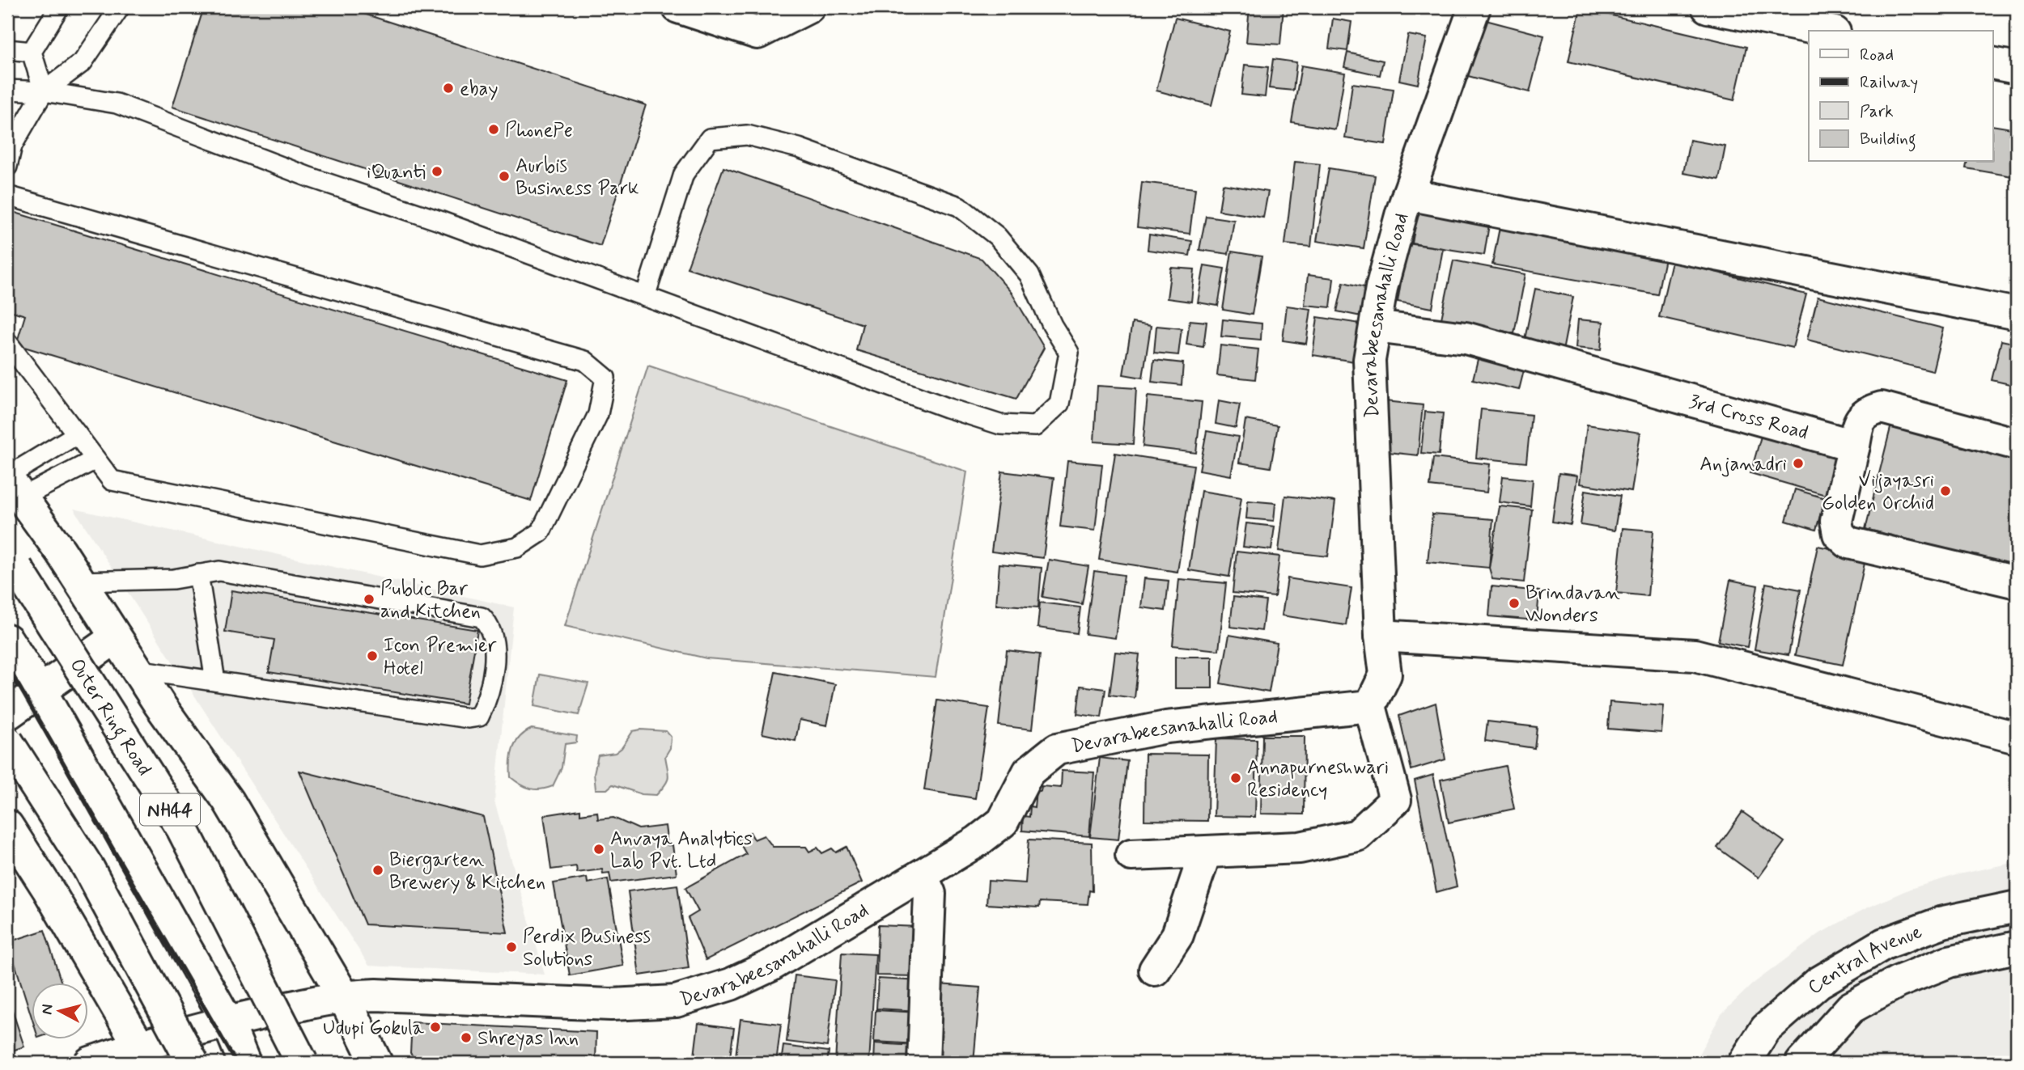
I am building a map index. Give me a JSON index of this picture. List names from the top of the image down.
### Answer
{
  "streets": {
    "main road": [
      "Devarabeesanahalli Road",
      "3rd Cross Road",
      "Outer Ring Road",
      "NH44",
      "Central Avenue"
    ]
  },
  "crossings": [
    ["Devarabeesanahalli Road", "3rd Cross Road"]
  ],
  "places": [
    "ebay",
    "PhonePe",
    "iQuanti",
    "Aurbis Business Park",
    "Anjanadri",
    "Vijayasri Golden Orchid",
    "Public Bar and Kitchen",
    "Brindavan Wonders",
    "Icon Premier Hotel",
    "Annapurneshwari Residency",
    "Anvaya Analytics Lab Pvt. Ltd",
    "Biergarten Brewery & Kitchen",
    "Perdix Business Solutions",
    "Udupi Gokula",
    "Shreyas Inn"
  ],
  "legend": [
    "Road",
    "Railway",
    "Park",
    "Building"
  ],
  "north": "left"
}
